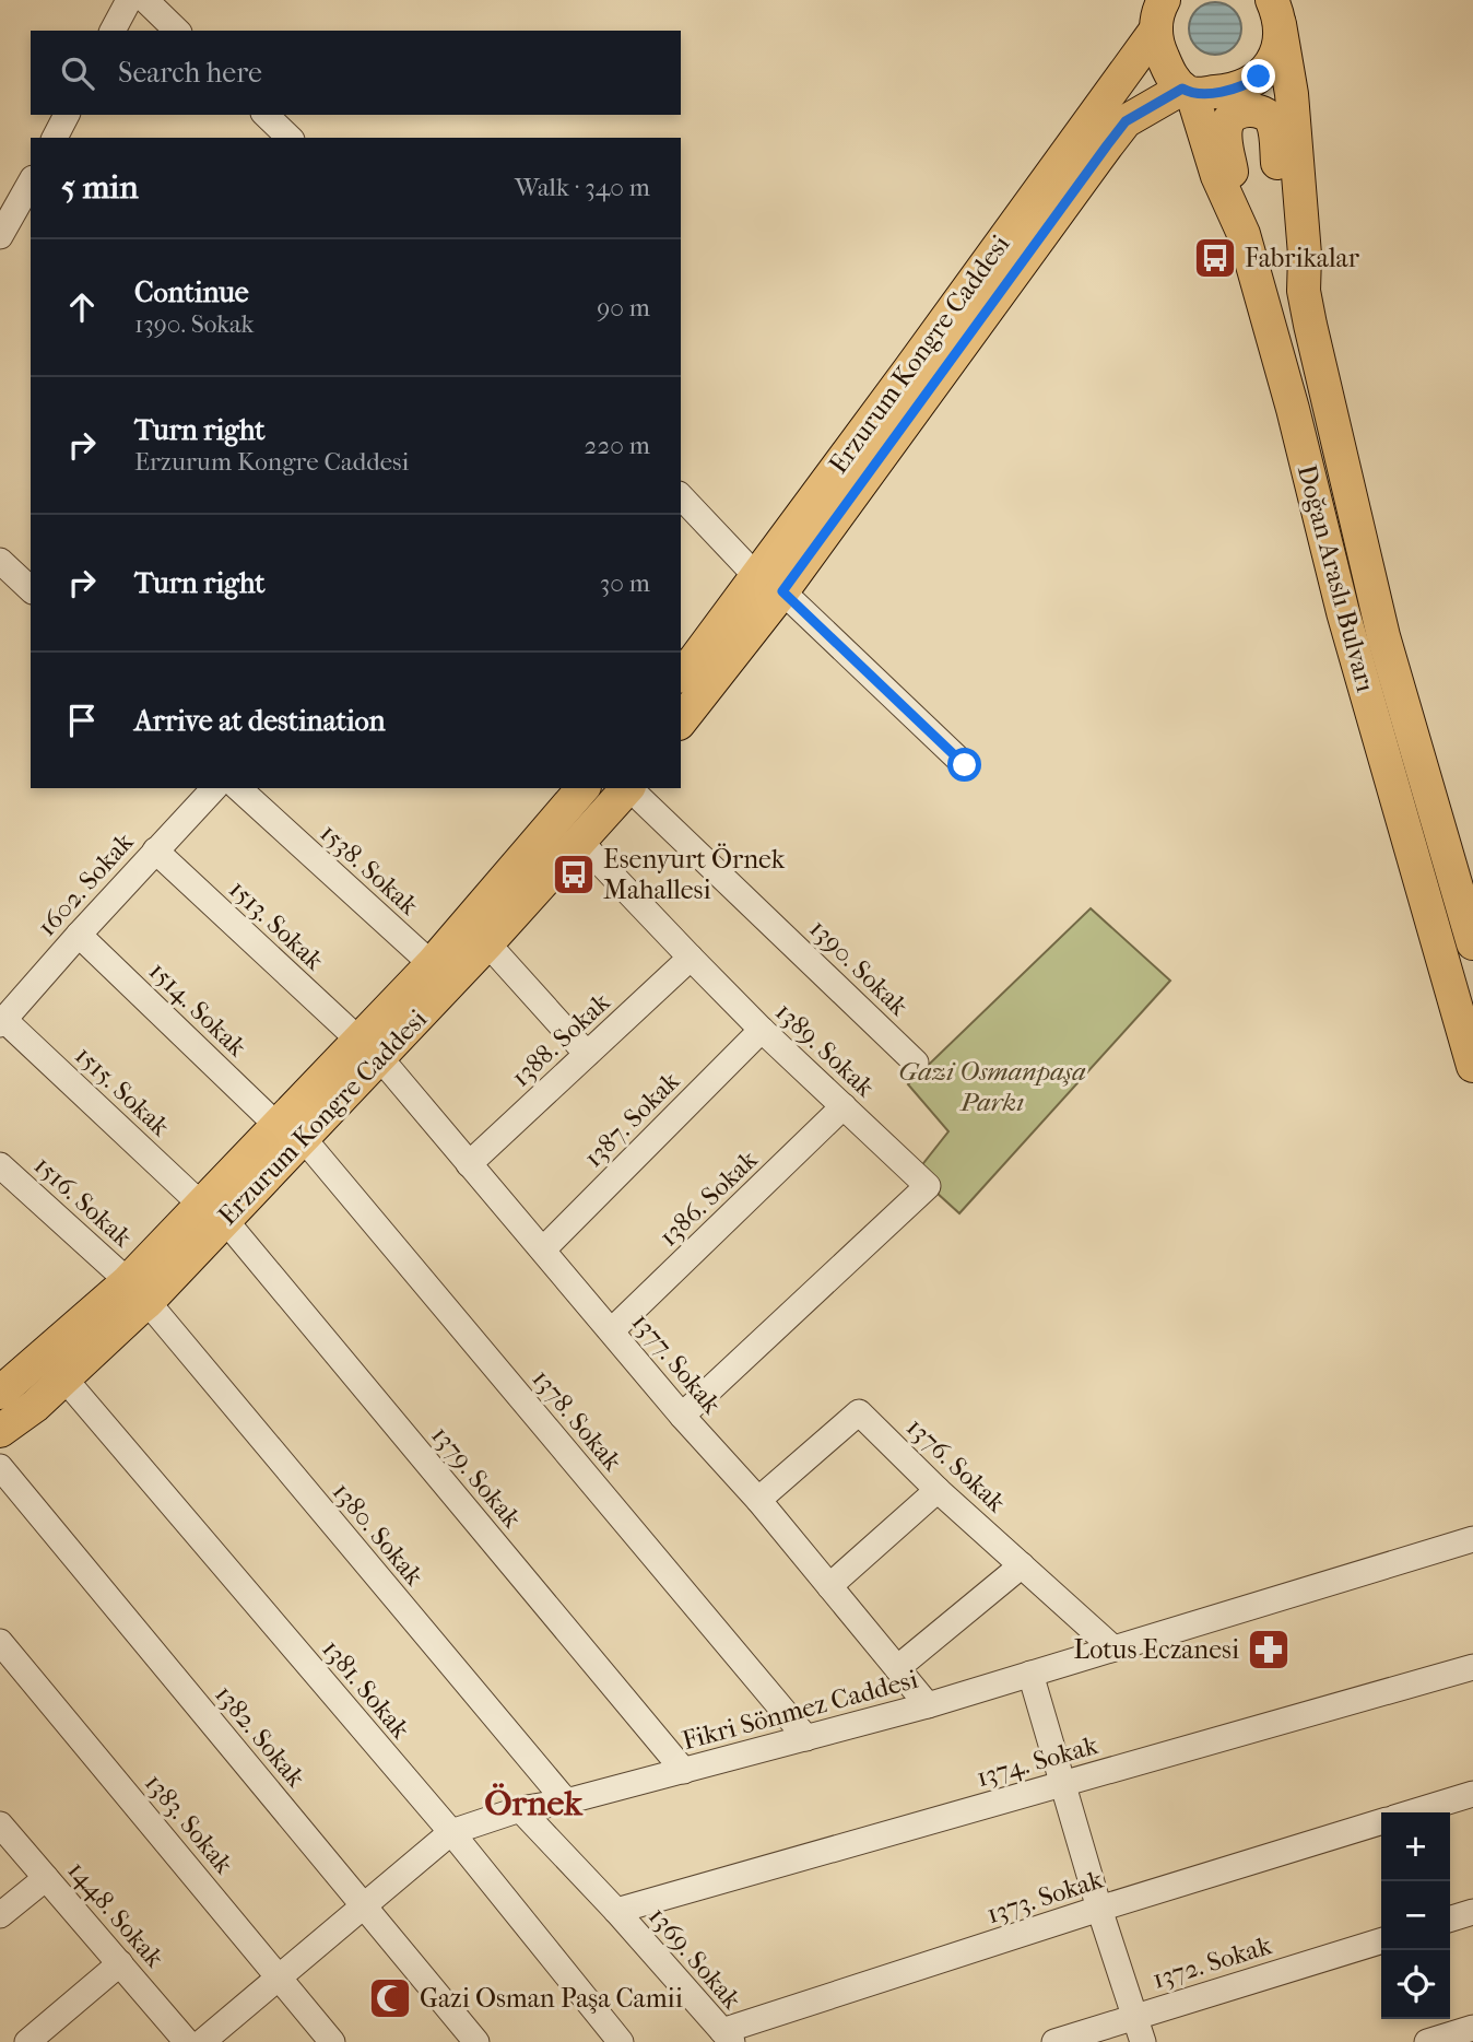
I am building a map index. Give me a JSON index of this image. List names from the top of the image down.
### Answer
{
  "streets": {
    "main road": ["Erzurum Kongre Caddesi", "Doğan Araslı Bulvarı"],
    "street": [
      "1538. Sokak",
      "1602. Sokak",
      "1513. Sokak",
      "1390. Sokak",
      "1514. Sokak",
      "1388. Sokak",
      "1389. Sokak",
      "1515. Sokak",
      "1387. Sokak",
      "1386. Sokak",
      "1516. Sokak",
      "1377. Sokak",
      "1378. Sokak",
      "1376. Sokak",
      "1379. Sokak",
      "1380. Sokak",
      "1381. Sokak",
      "Fikri Sönmez Caddesi",
      "1382. Sokak",
      "1374. Sokak",
      "1383. Sokak",
      "1373. Sokak",
      "1448. Sokak",
      "1369. Sokak",
      "1372. Sokak"
    ]
  },
  "crossings": [
    ["Erzurum Kongre Caddesi", "Doğan Araslı Bulvarı"],
    ["Erzurum Kongre Caddesi", "1538. Sokak"],
    ["Erzurum Kongre Caddesi", "1513. Sokak"],
    ["Erzurum Kongre Caddesi", "1514. Sokak"],
    ["Erzurum Kongre Caddesi", "1389. Sokak"],
    ["Erzurum Kongre Caddesi", "1515. Sokak"],
    ["Erzurum Kongre Caddesi", "1516. Sokak"],
    ["Erzurum Kongre Caddesi", "1377. Sokak"],
    ["Erzurum Kongre Caddesi", "1378. Sokak"],
    ["Erzurum Kongre Caddesi", "1379. Sokak"],
    ["Erzurum Kongre Caddesi", "1380. Sokak"],
    ["Erzurum Kongre Caddesi", "1381. Sokak"],
    ["1602. Sokak", "1513. Sokak"],
    ["1602. Sokak", "1514. Sokak"],
    ["1602. Sokak", "1515. Sokak"],
    ["1513. Sokak", "1377. Sokak"],
    ["1514. Sokak", "1378. Sokak"],
    ["1388. Sokak", "1389. Sokak"],
    ["1388. Sokak", "1377. Sokak"],
    ["1389. Sokak", "1387. Sokak"],
    ["1389. Sokak", "1386. Sokak"],
    ["1389. Sokak", "1377. Sokak"],
    ["1515. Sokak", "1379. Sokak"],
    ["1387. Sokak", "1377. Sokak"],
    ["1386. Sokak", "1377. Sokak"],
    ["1516. Sokak", "1380. Sokak"],
    ["1377. Sokak", "1376. Sokak"],
    ["1377. Sokak", "Fikri Sönmez Caddesi"],
    ["1378. Sokak", "Fikri Sönmez Caddesi"],
    ["1376. Sokak", "Fikri Sönmez Caddesi"],
    ["1379. Sokak", "Fikri Sönmez Caddesi"],
    ["1380. Sokak", "Fikri Sönmez Caddesi"],
    ["1381. Sokak", "Fikri Sönmez Caddesi"],
    ["Fikri Sönmez Caddesi", "1382. Sokak"],
    ["Fikri Sönmez Caddesi", "1383. Sokak"],
    ["Fikri Sönmez Caddesi", "1369. Sokak"],
    ["1374. Sokak", "1369. Sokak"],
    ["1373. Sokak", "1369. Sokak"]
  ],
  "districts": ["Örnek"],
  "parks": ["Gazi Osmanpaşa Parkı"],
  "places": {
    "bus stop": ["Fabrikalar", "Esenyurt Örnek Mahallesi"],
    "pharmacy": ["Lotus Eczanesi"],
    "mosque": ["Gazi Osman Paşa Camii"]
  },
  "page": {
    "search": "Search here",
    "heading": ["5 min", "Walk · 340 m"],
    "list": [
      ["Continue", "1390. Sokak", "90 m"],
      ["Turn right", "Erzurum Kongre Caddesi", "220 m"],
      ["Turn right", "30 m"],
      "Arrive at destination"
    ],
    "map_buttons": ["+", "−"]
  }
}
